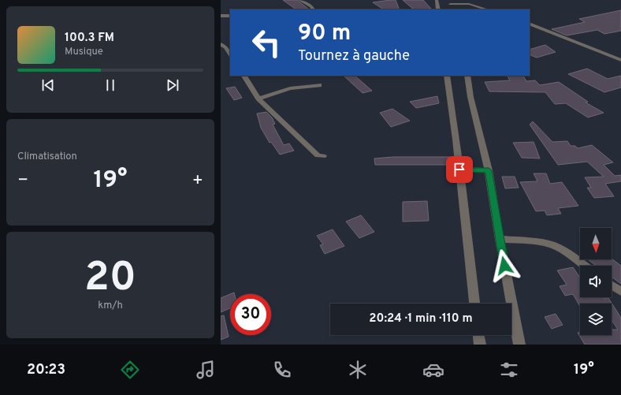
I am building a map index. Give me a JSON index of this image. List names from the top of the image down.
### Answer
{
  "north": "bottom",
  "page": {
    "turn": ["90 m", "Tournez à gauche"],
    "song": ["100.3 FM", "Musique"],
    "tile": [
      "Climatisation",
      ["20", "km/h"]
    ],
    "heat": ["−", "19°", "+"],
    "limit": "30",
    "trip": "20:24 · 1 min · 110 m",
    "tabs": ["20:23", "19°"]
  }
}
